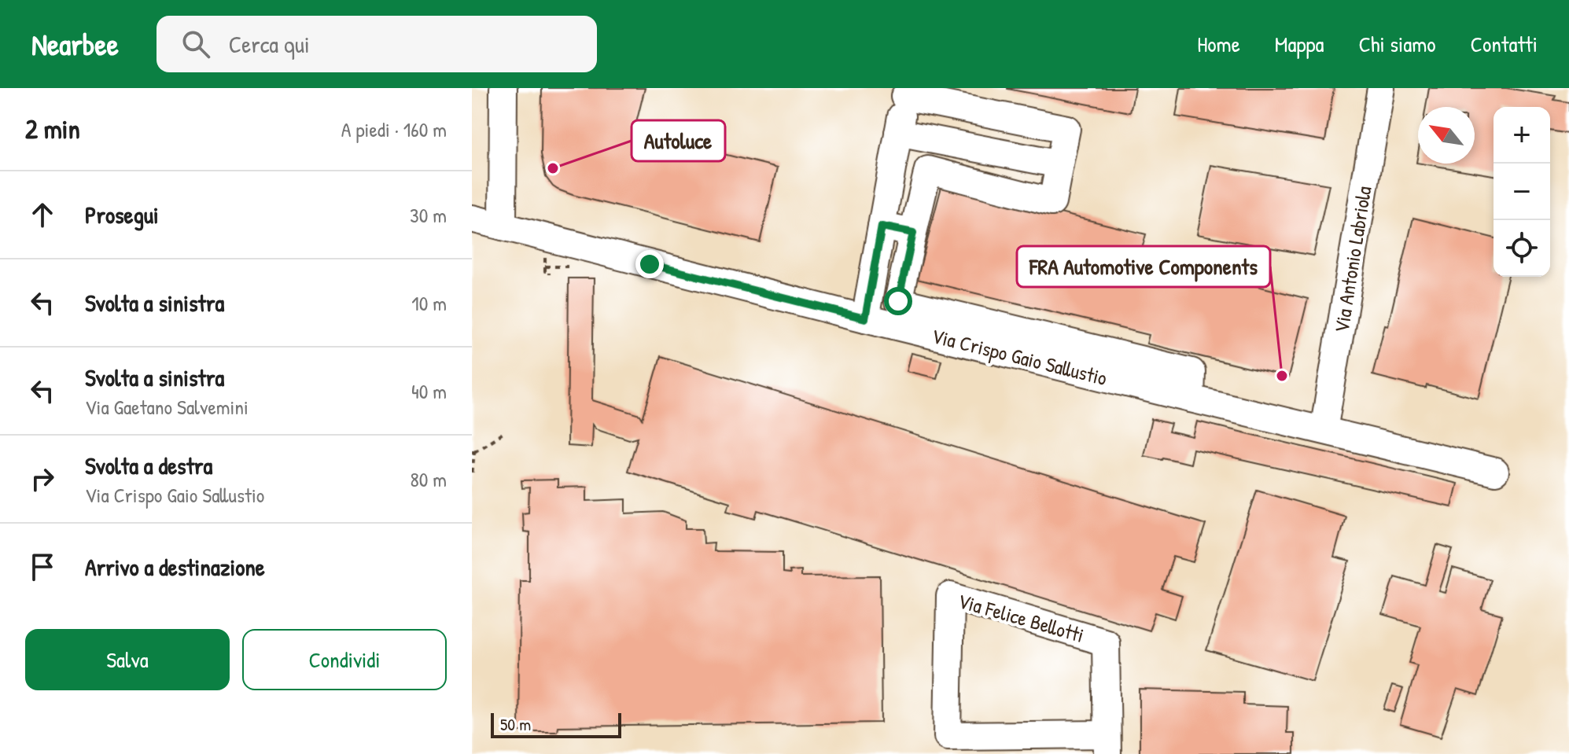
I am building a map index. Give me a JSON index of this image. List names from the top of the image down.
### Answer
{
  "streets": {
    "street": ["Via Antonio Labriola", "Via Crispo Gaio Sallustio", "Via Felice Bellotti"]
  },
  "crossings": [
    ["Via Antonio Labriola", "Via Crispo Gaio Sallustio"]
  ],
  "places": ["Autoluce", "FRA Automotive Components"],
  "scale_bar": "50 m",
  "north": "top left",
  "page": {
    "header": "Nearbee",
    "search": "Cerca qui",
    "nav": [
      "Home",
      "Mappa",
      "Chi siamo",
      "Contatti"
    ],
    "heading": ["2 min", "A piedi · 160 m"],
    "map_buttons": ["+", "−"],
    "list": [
      ["Prosegui", "30 m"],
      ["Svolta a sinistra", "10 m"],
      ["Svolta a sinistra", "Via Gaetano Salvemini", "40 m"],
      ["Svolta a destra", "Via Crispo Gaio Sallustio", "80 m"],
      "Arrivo a destinazione"
    ],
    "buttons": ["Salva", "Condividi"],
    "scale": "50 m"
  }
}
